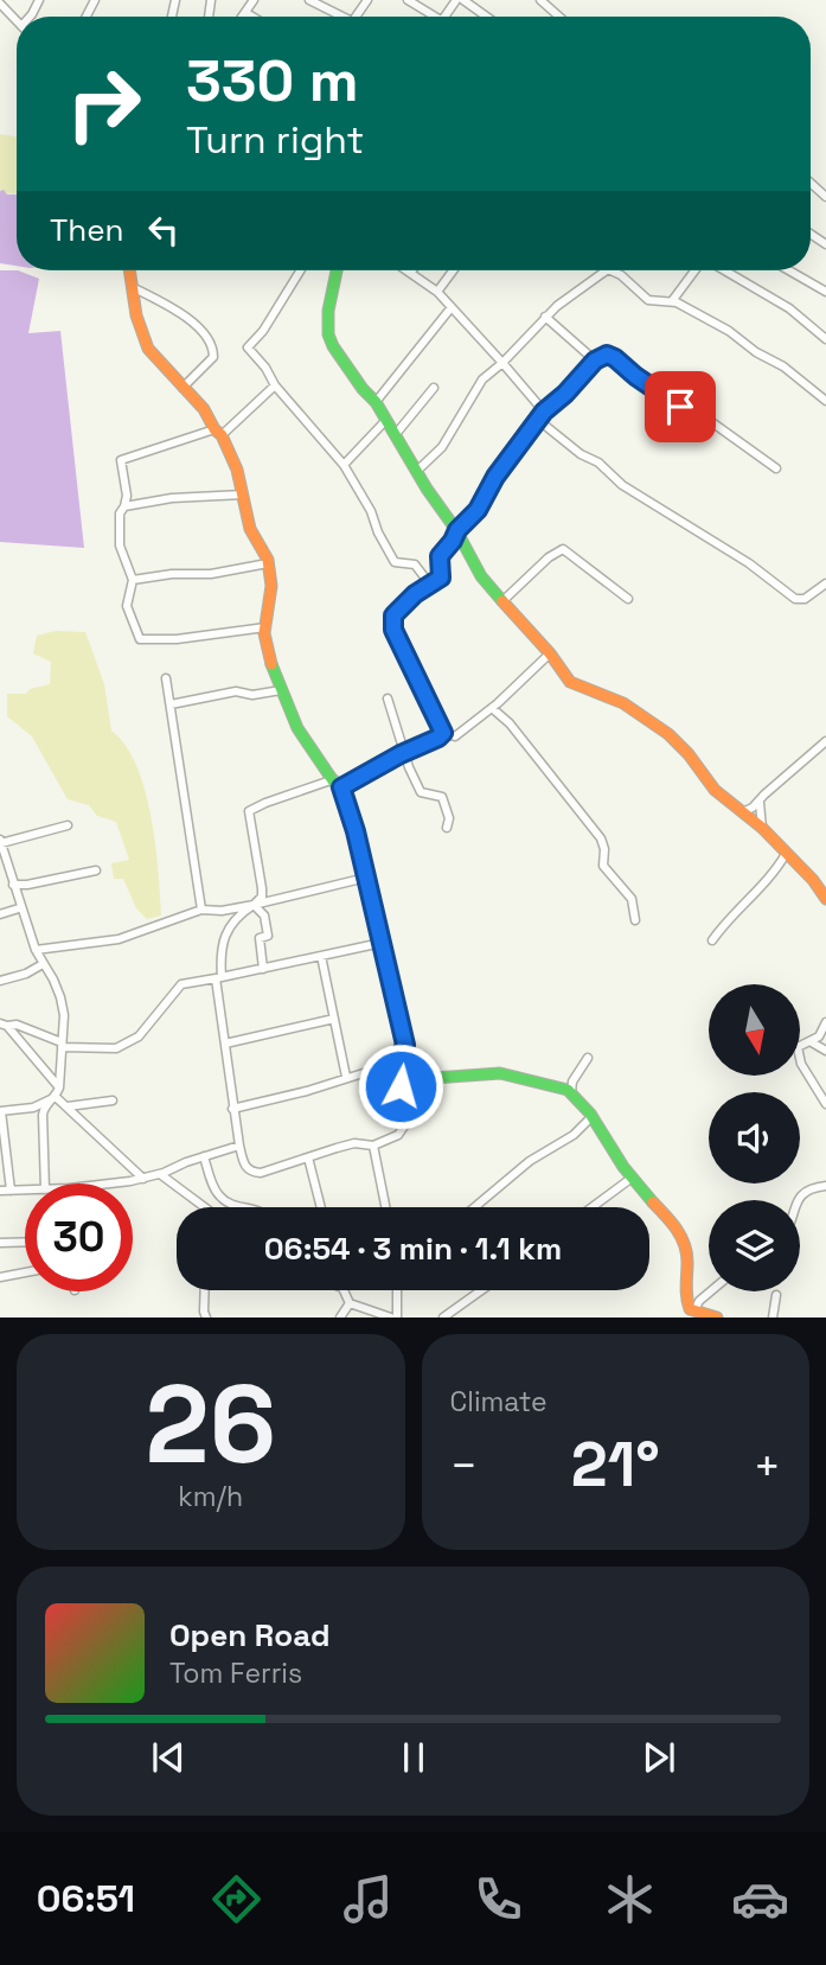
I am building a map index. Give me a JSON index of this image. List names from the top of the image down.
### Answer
{
  "north": "bottom",
  "page": {
    "turn": ["330 m", "Turn right"],
    "then": "Then",
    "limit": "30",
    "trip": "06:54 · 3 min · 1.1 km",
    "tile": [
      ["26", "km/h"],
      "Climate"
    ],
    "heat": ["−", "21°", "+"],
    "song": ["Open Road", "Tom Ferris"],
    "tabs": "06:51"
  }
}
